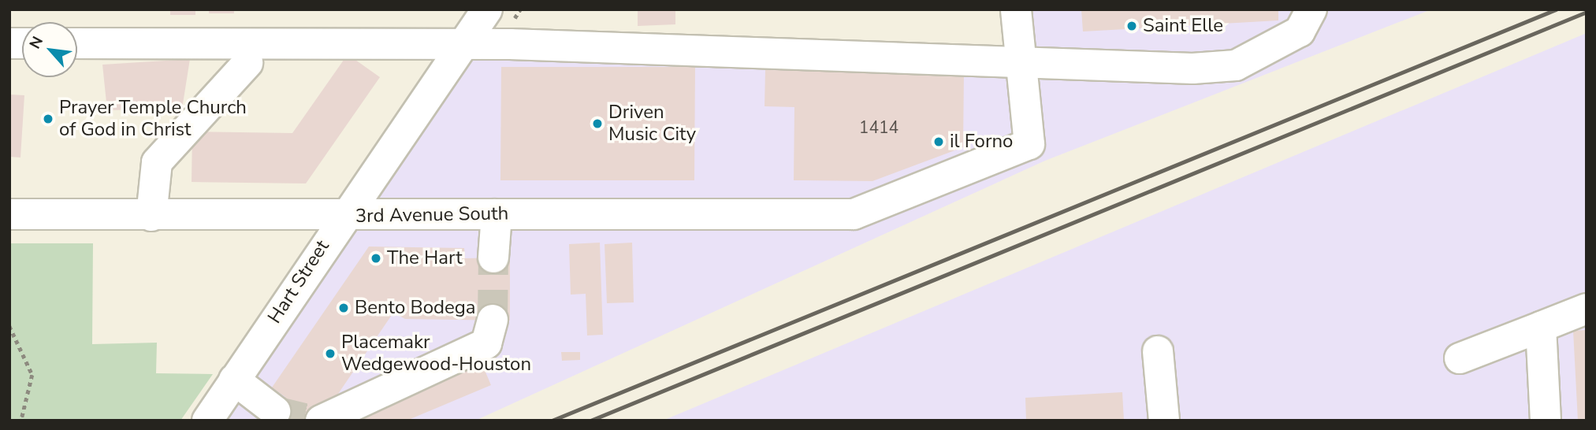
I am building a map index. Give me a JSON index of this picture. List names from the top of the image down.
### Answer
{
  "streets": {
    "street": ["3rd Avenue South", "Hart Street"]
  },
  "crossings": [
    ["3rd Avenue South", "Hart Street"]
  ],
  "places": [
    "Saint Elle",
    "Prayer Temple Church of God in Christ",
    "Driven Music City",
    "il Forno",
    "The Hart",
    "Bento Bodega",
    "Placemakr Wedgewood-Houston"
  ],
  "house_numbers": ["1414"],
  "north": "top left"
}
